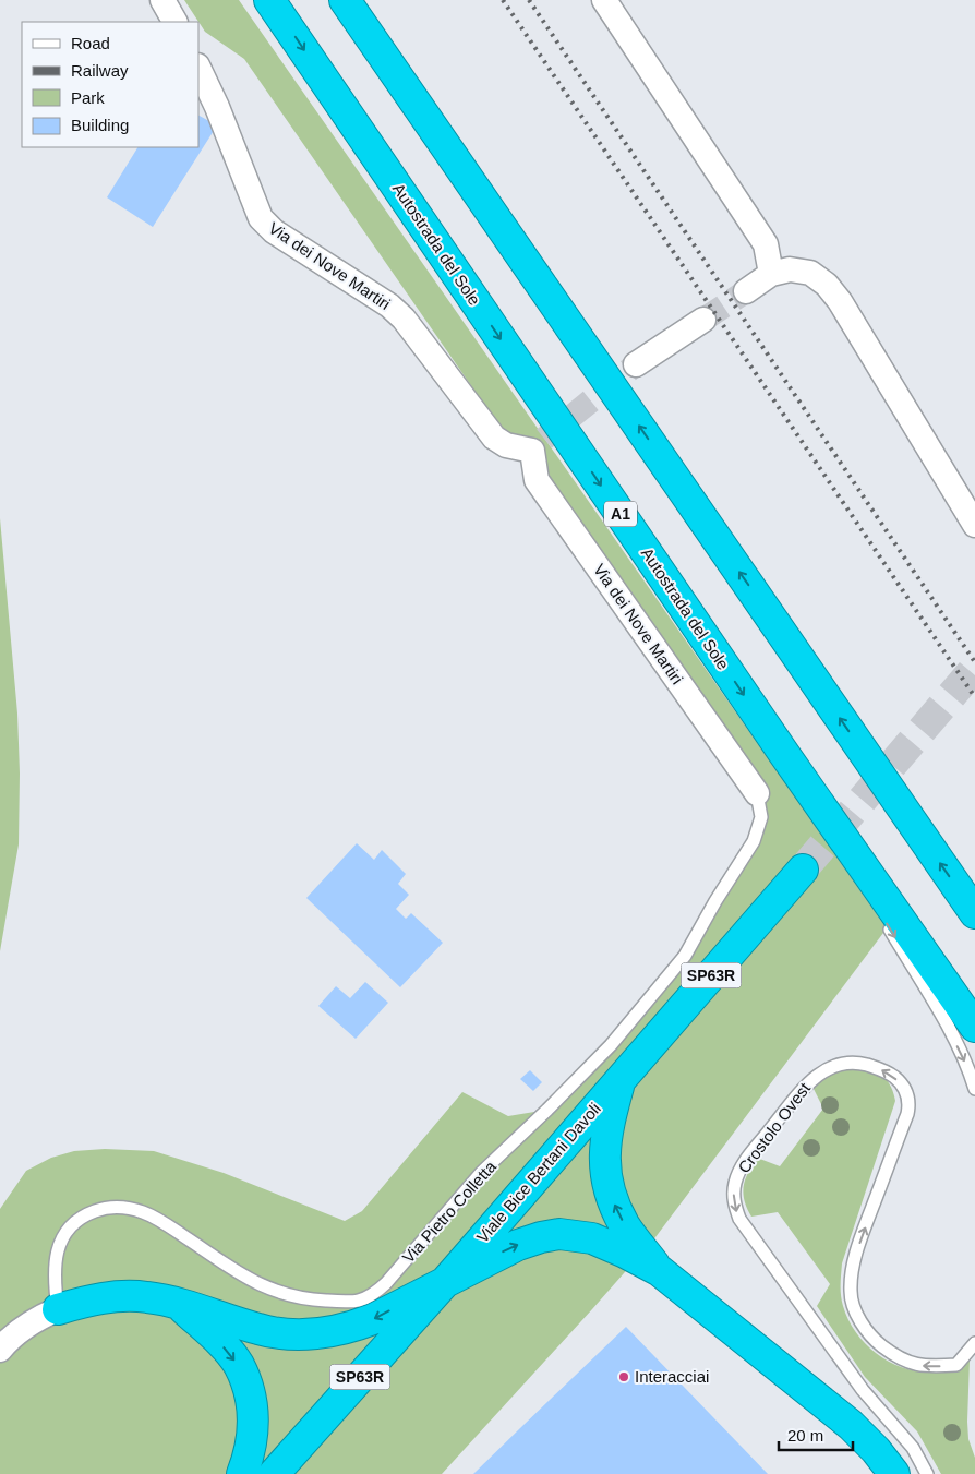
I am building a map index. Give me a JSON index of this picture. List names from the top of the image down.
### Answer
{
  "streets": {
    "highway": [
      "Autostrada del Sole",
      "A1",
      "SP63R",
      "Viale Bice Bertani Davoli"
    ],
    "street": ["Via dei Nove Martiri"],
    "lane": ["Crostolo Ovest", "Via Pietro Colletta"]
  },
  "crossings": [
    ["Via dei Nove Martiri", "Via Pietro Colletta"]
  ],
  "places": ["Interacciai"],
  "legend": [
    "Road",
    "Railway",
    "Park",
    "Building"
  ],
  "scale_bar": "20 m"
}
